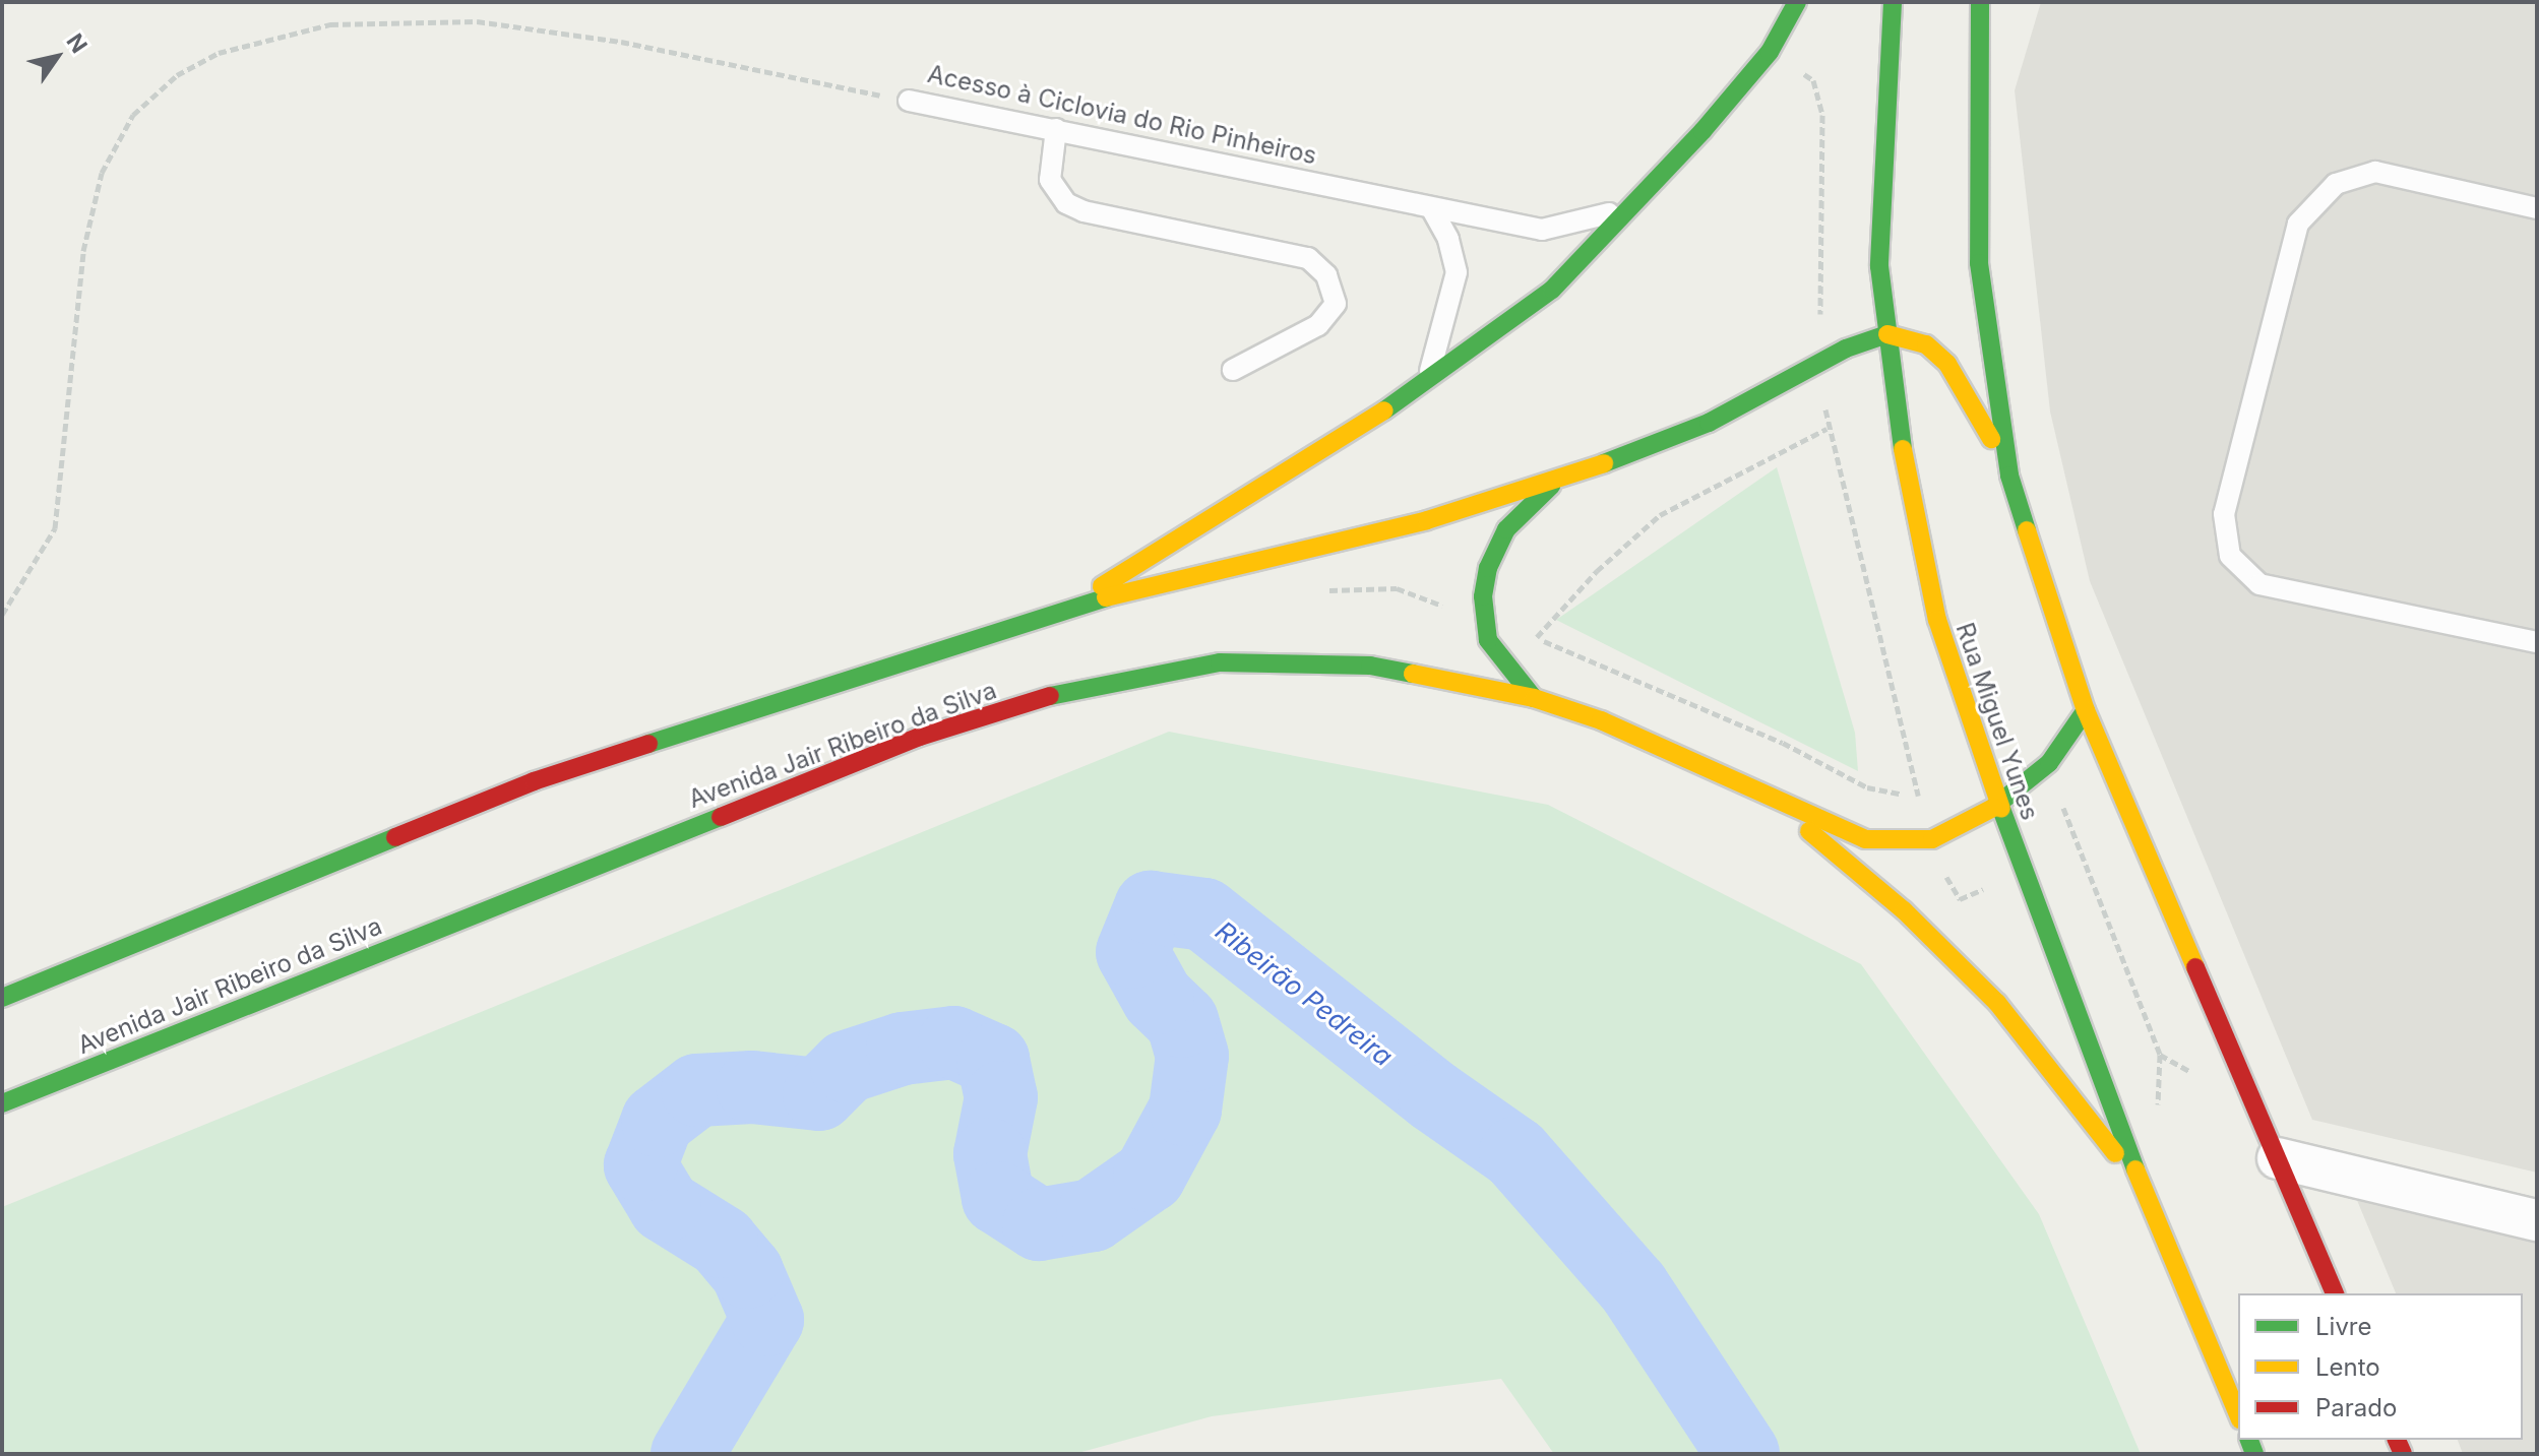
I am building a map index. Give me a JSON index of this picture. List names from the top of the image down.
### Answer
{
  "streets": {
    "main road": ["Rua Miguel Yunes", "Avenida Jair Ribeiro da Silva"]
  },
  "crossings": [
    ["Rua Miguel Yunes", "Avenida Jair Ribeiro da Silva"]
  ],
  "water": ["Ribeirão Pedreira"],
  "legend": ["Livre", "Lento", "Parado"],
  "north": "top right"
}
